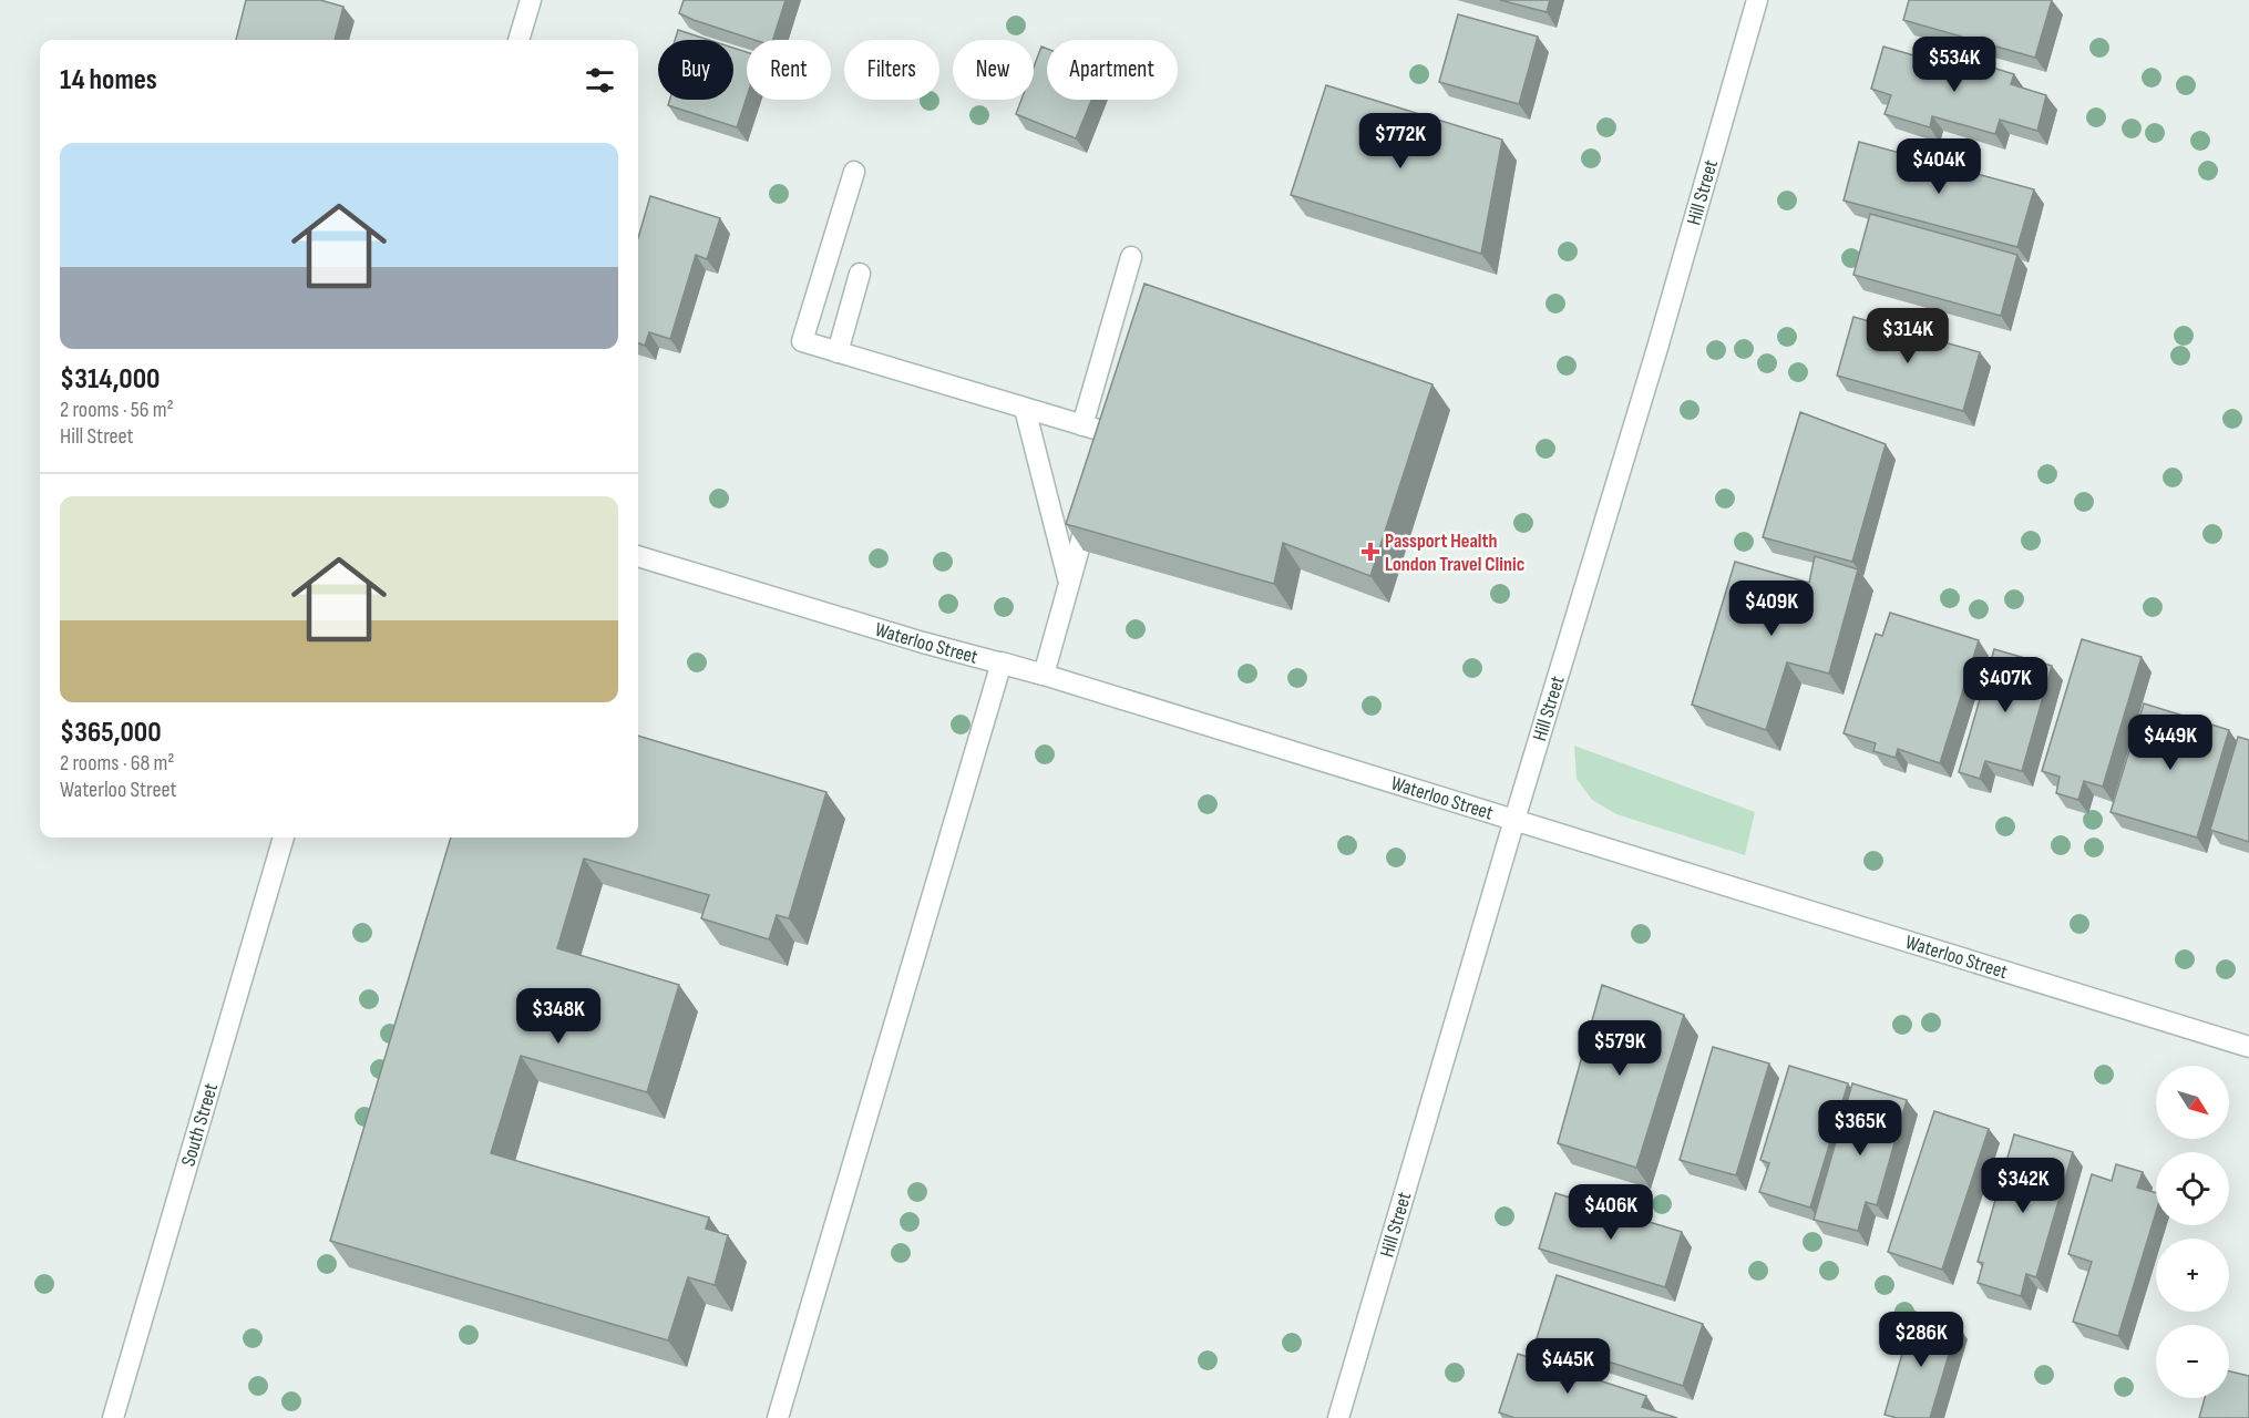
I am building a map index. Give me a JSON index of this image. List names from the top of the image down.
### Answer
{
  "streets": {
    "street": ["Hill Street", "Waterloo Street", "South Street"]
  },
  "crossings": [
    ["Hill Street", "Waterloo Street"]
  ],
  "places": {
    "health": ["Passport Health London Travel Clinic"]
  },
  "north": "bottom right",
  "page": {
    "price": [
      "$534K",
      "$772K",
      "$404K",
      "$314K",
      "$409K",
      "$407K",
      "$449K",
      "$348K",
      "$579K",
      "$365K",
      "$342K",
      "$406K",
      "$286K",
      "$445K"
    ],
    "chip": [
      "Buy",
      "Rent",
      "Filters",
      "New",
      "Apartment"
    ],
    "heading": "14 homes",
    "list": [
      {
        "name": "$314,000",
        "note": "2 rooms · 56 m² · Hill Street"
      },
      {
        "name": "$365,000",
        "note": "2 rooms · 68 m² · Waterloo Street"
      }
    ],
    "map_buttons": ["+", "−"]
  }
}
